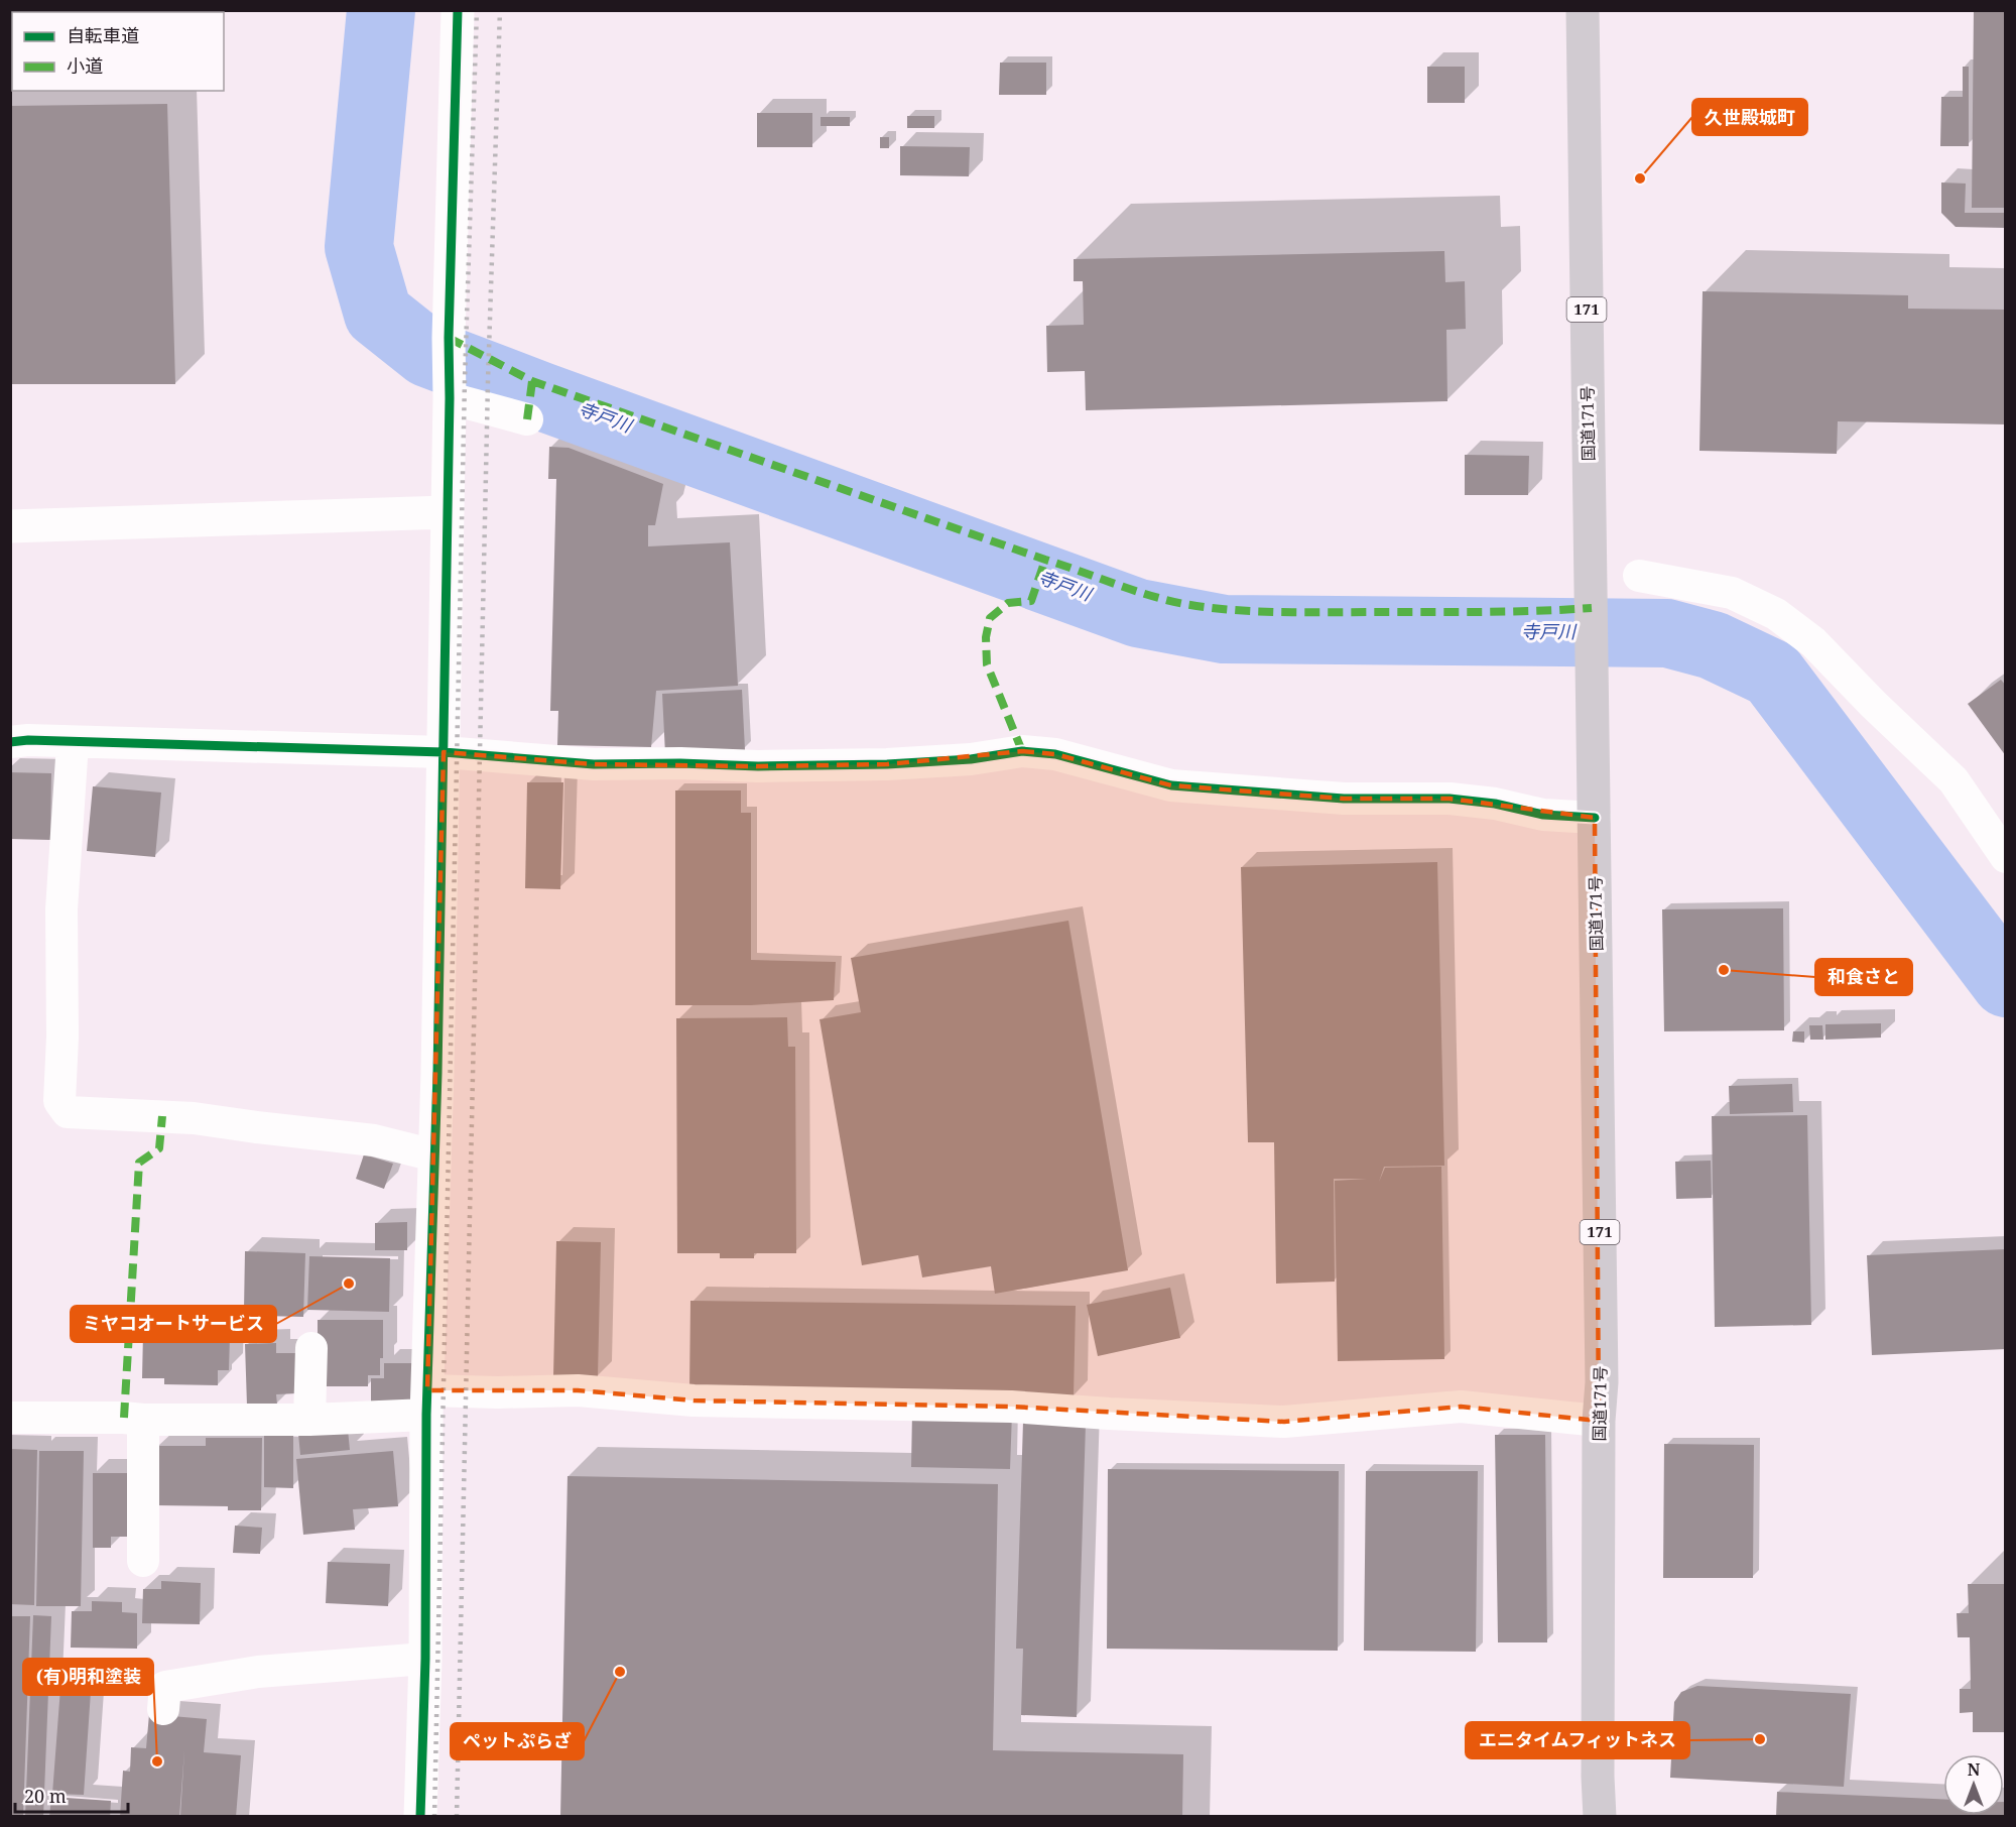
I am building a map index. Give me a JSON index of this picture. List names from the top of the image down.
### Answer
{
  "streets": {
    "highway": ["171", "国道171号"]
  },
  "water": ["寺戸川"],
  "places": [
    "久世殿城町",
    "和食さと",
    "ミヤコオートサービス",
    "ペットぷらざ",
    "エニタイムフィットネス",
    "(有)明和塗装"
  ],
  "legend": ["自転車道", "小道"],
  "scale_bar": "20 m",
  "north": "top"
}
